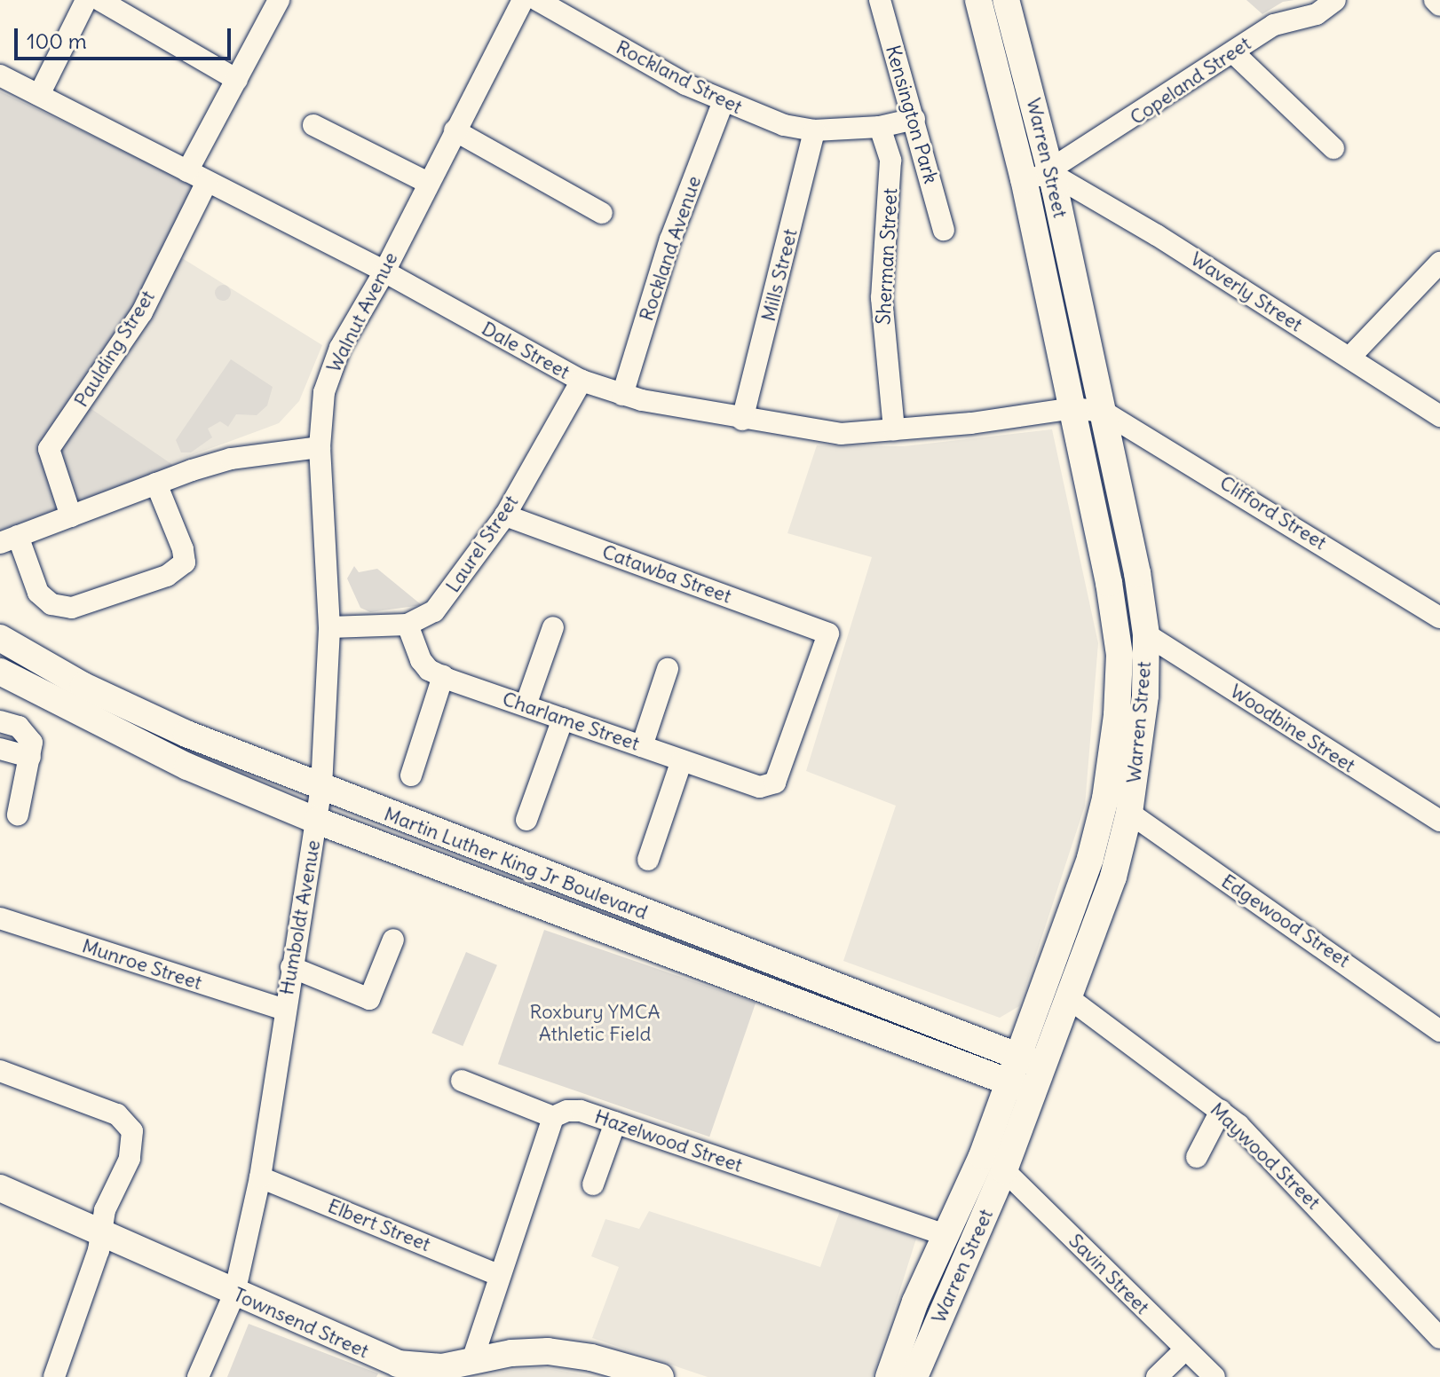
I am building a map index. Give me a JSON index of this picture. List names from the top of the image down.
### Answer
{
  "streets": {
    "main road": ["Warren Street", "Martin Luther King Jr Boulevard", "Townsend Street"],
    "street": [
      "Rockland Street",
      "Copeland Street",
      "Kensington Park",
      "Rockland Avenue",
      "Sherman Street",
      "Mills Street",
      "Waverly Street",
      "Walnut Avenue",
      "Paulding Street",
      "Dale Street",
      "Clifford Street",
      "Laurel Street",
      "Catawba Street",
      "Charlame Street",
      "Woodbine Street",
      "Humboldt Avenue",
      "Edgewood Street",
      "Munroe Street",
      "Hazelwood Street",
      "Maywood Street",
      "Elbert Street",
      "Savin Street"
    ]
  },
  "crossings": [
    ["Rockland Street", "Kensington Park"],
    ["Rockland Street", "Rockland Avenue"],
    ["Rockland Street", "Sherman Street"],
    ["Rockland Street", "Mills Street"],
    ["Copeland Street", "Warren Street"],
    ["Copeland Street", "Waverly Street"],
    ["Warren Street", "Waverly Street"],
    ["Warren Street", "Dale Street"],
    ["Warren Street", "Clifford Street"],
    ["Warren Street", "Woodbine Street"],
    ["Warren Street", "Martin Luther King Jr Boulevard"],
    ["Warren Street", "Edgewood Street"],
    ["Warren Street", "Hazelwood Street"],
    ["Warren Street", "Maywood Street"],
    ["Warren Street", "Savin Street"],
    ["Rockland Avenue", "Dale Street"],
    ["Sherman Street", "Dale Street"],
    ["Mills Street", "Dale Street"],
    ["Walnut Avenue", "Dale Street"],
    ["Walnut Avenue", "Humboldt Avenue"],
    ["Paulding Street", "Dale Street"],
    ["Dale Street", "Clifford Street"],
    ["Dale Street", "Laurel Street"],
    ["Laurel Street", "Catawba Street"],
    ["Laurel Street", "Charlame Street"],
    ["Laurel Street", "Humboldt Avenue"],
    ["Catawba Street", "Charlame Street"],
    ["Martin Luther King Jr Boulevard", "Humboldt Avenue"],
    ["Humboldt Avenue", "Munroe Street"],
    ["Humboldt Avenue", "Elbert Street"],
    ["Humboldt Avenue", "Townsend Street"]
  ],
  "parks": ["Roxbury YMCA Athletic Field"],
  "scale_bar": "100 m"
}
